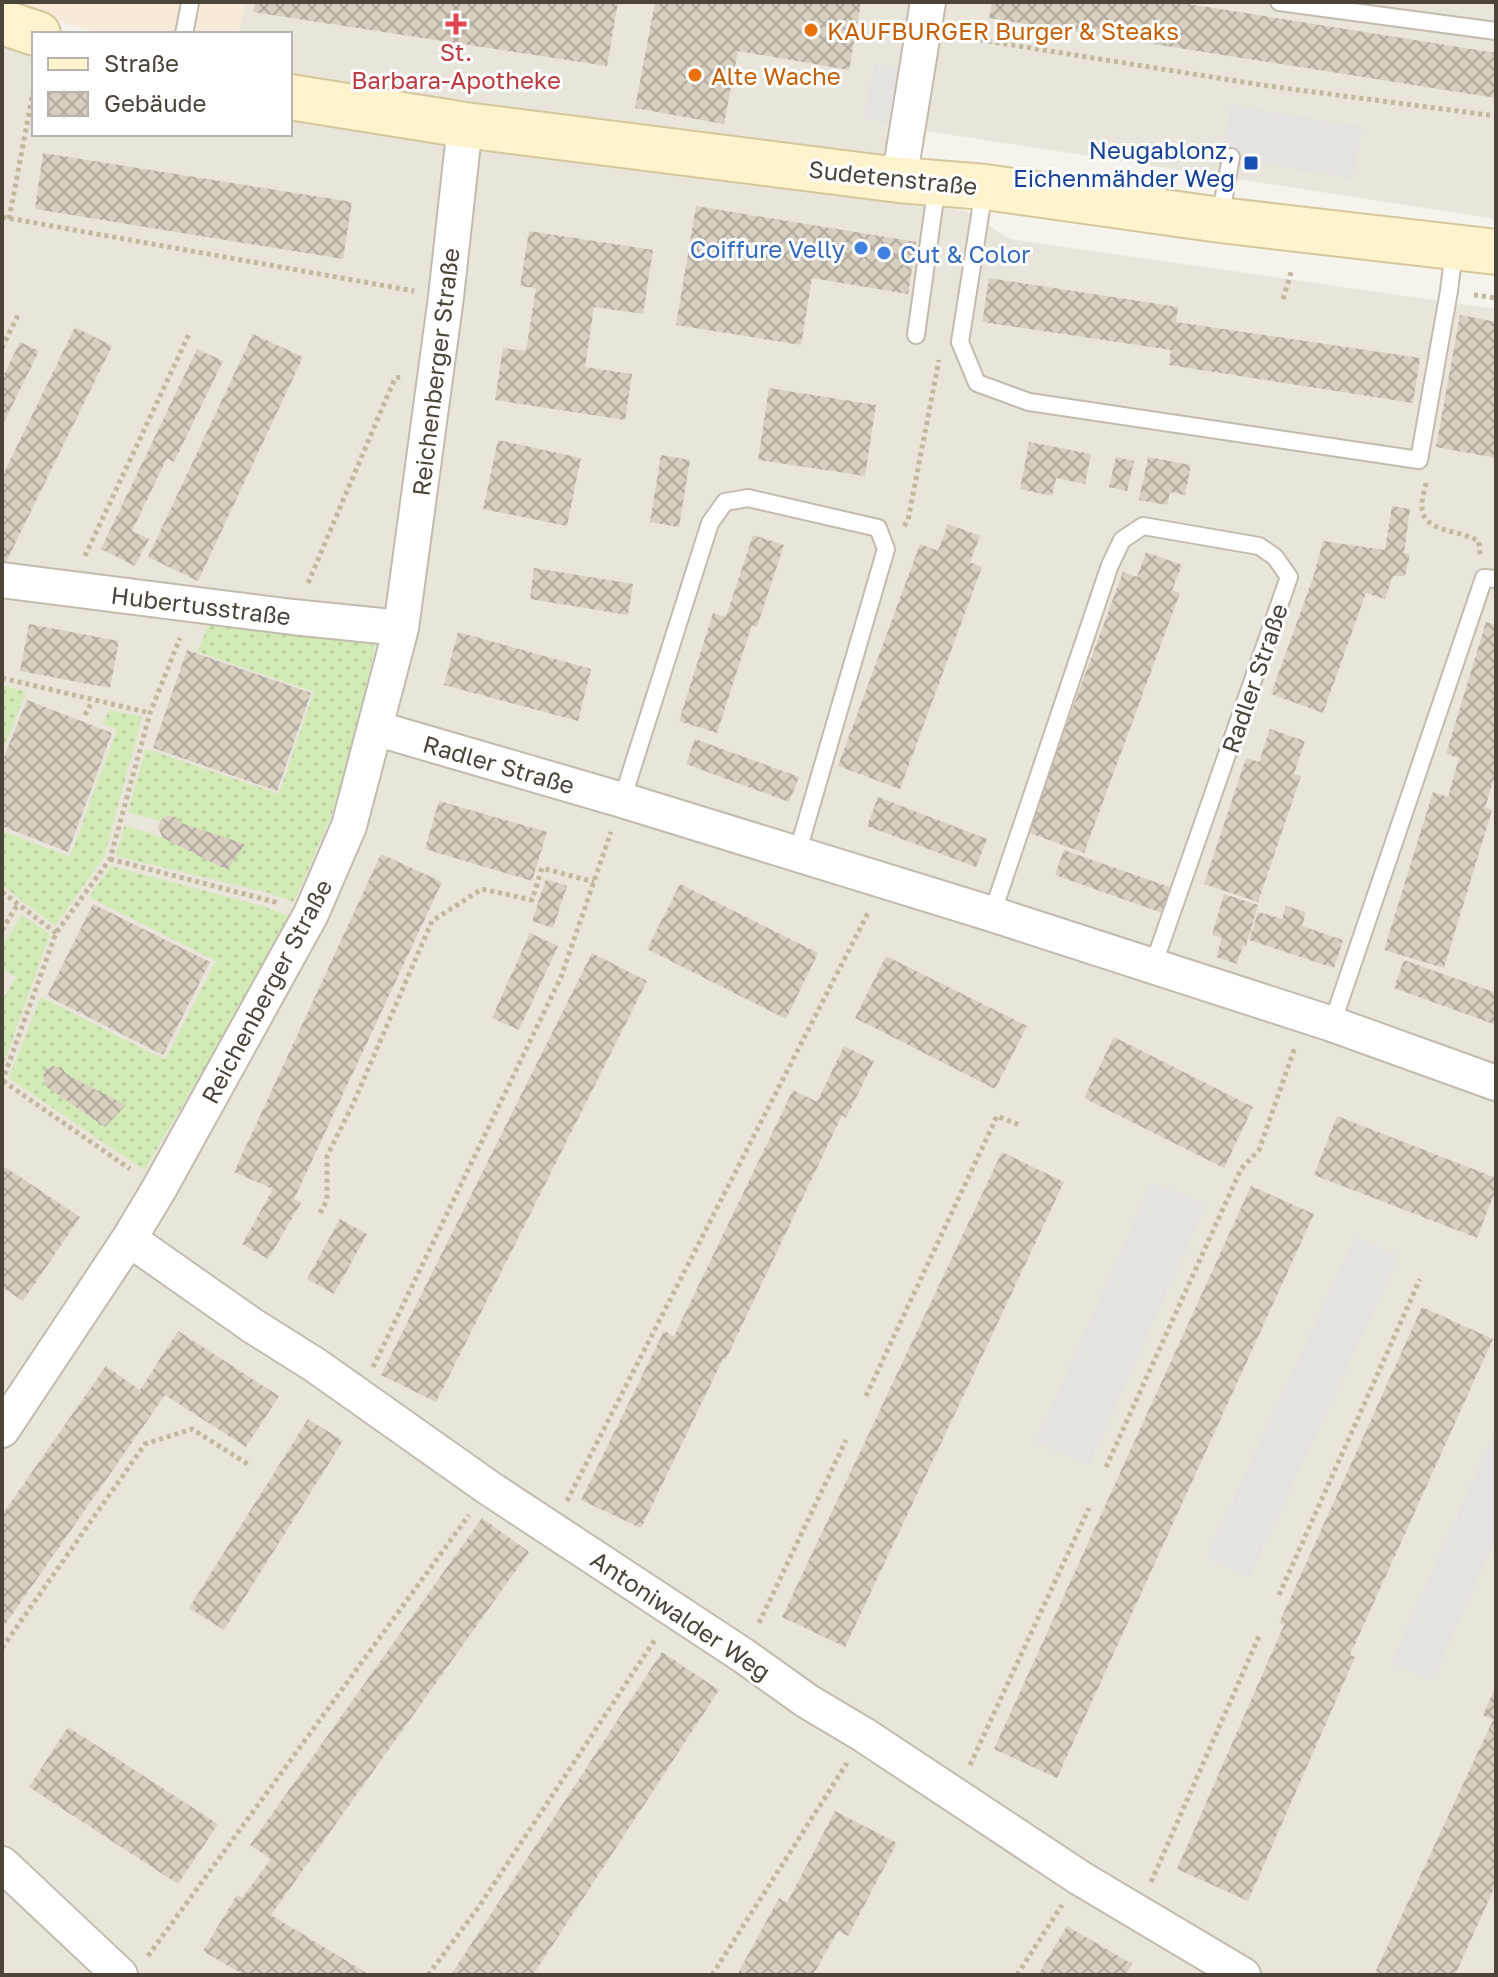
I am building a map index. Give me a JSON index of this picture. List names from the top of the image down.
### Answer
{
  "streets": {
    "street": [
      "Sudetenstraße",
      "Reichenberger Straße",
      "Hubertusstraße",
      "Radler Straße",
      "Antoniwalder Weg"
    ]
  },
  "crossings": [
    ["Sudetenstraße", "Reichenberger Straße"],
    ["Reichenberger Straße", "Hubertusstraße"],
    ["Reichenberger Straße", "Radler Straße"],
    ["Reichenberger Straße", "Antoniwalder Weg"]
  ],
  "places": {
    "health": ["St. Barbara-Apotheke"],
    "other": [
      "KAUFBURGER Burger & Steaks",
      "Alte Wache",
      "Coiffure Velly",
      "Cut & Color"
    ],
    "transit": ["Neugablonz, Eichenmähder Weg"]
  },
  "legend": ["Straße", "Gebäude"]
}
